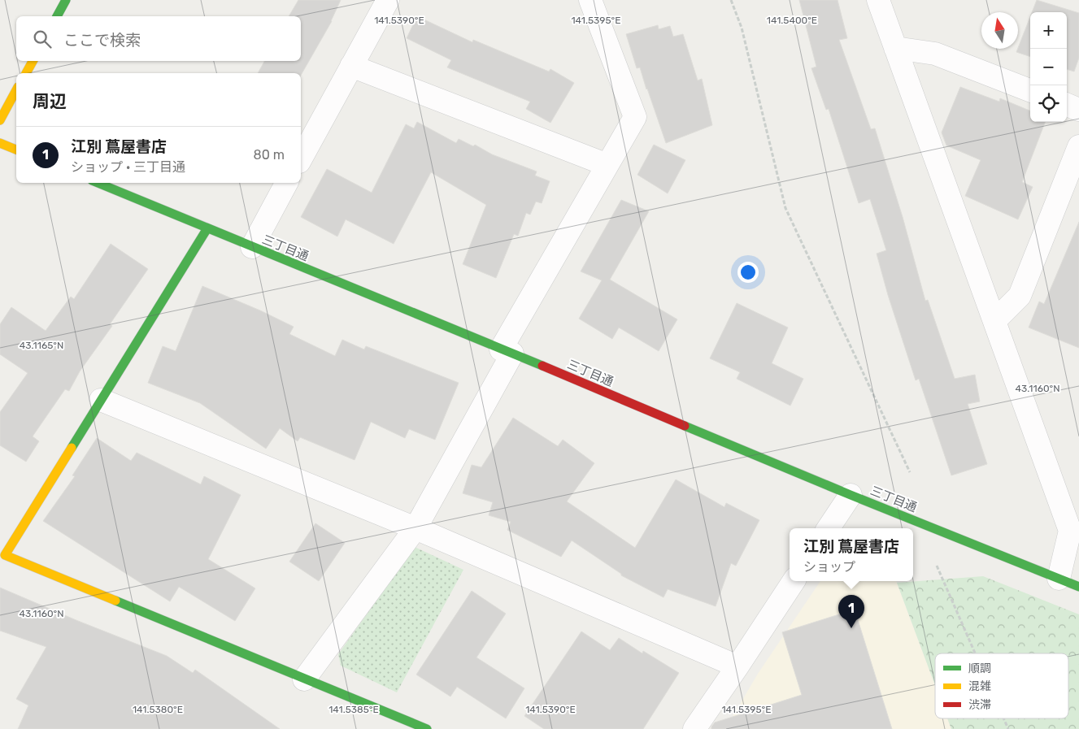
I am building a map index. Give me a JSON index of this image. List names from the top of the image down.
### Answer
{
  "streets": {
    "street": ["三丁目通"]
  },
  "legend": ["順調", "混雑", "渋滞"],
  "north": "top",
  "page": {
    "map_buttons": ["+", "−"],
    "search": "ここで検索",
    "heading": "周辺",
    "list": [
      {
        "mark": "1",
        "name": "江別 蔦屋書店",
        "note": "ショップ · 三丁目通",
        "value": "80 m"
      }
    ],
    "popup": ["江別 蔦屋書店", "ショップ"],
    "pins": "1"
  },
  "coordinates": [
    "141.5390°E",
    "141.5395°E",
    "141.5400°E",
    "43.1165°N",
    "43.1160°N",
    "141.5380°E",
    "141.5385°E"
  ]
}
